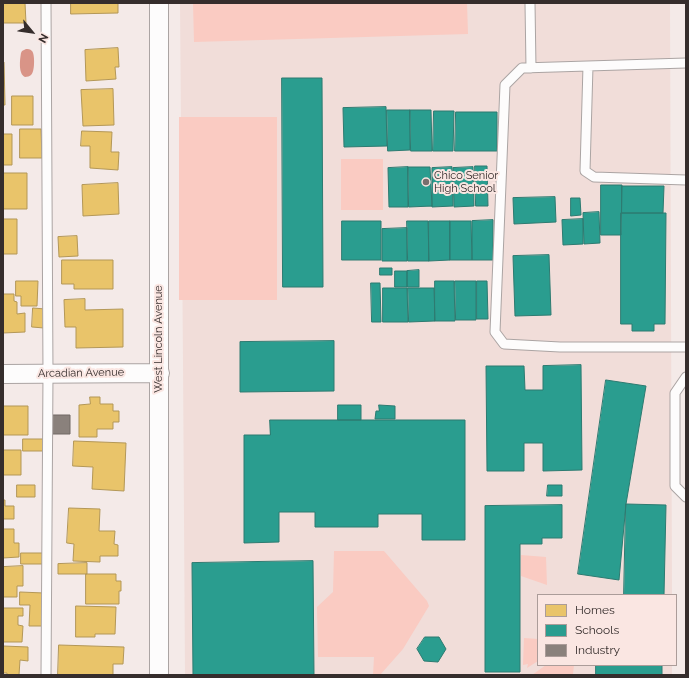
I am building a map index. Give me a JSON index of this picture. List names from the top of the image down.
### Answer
{
  "streets": {
    "street": ["West Lincoln Avenue", "Arcadian Avenue"]
  },
  "crossings": [
    ["West Lincoln Avenue", "Arcadian Avenue"]
  ],
  "places": ["Chico Senior High School"],
  "legend": ["Homes", "Schools", "Industry"],
  "north": "bottom right"
}
